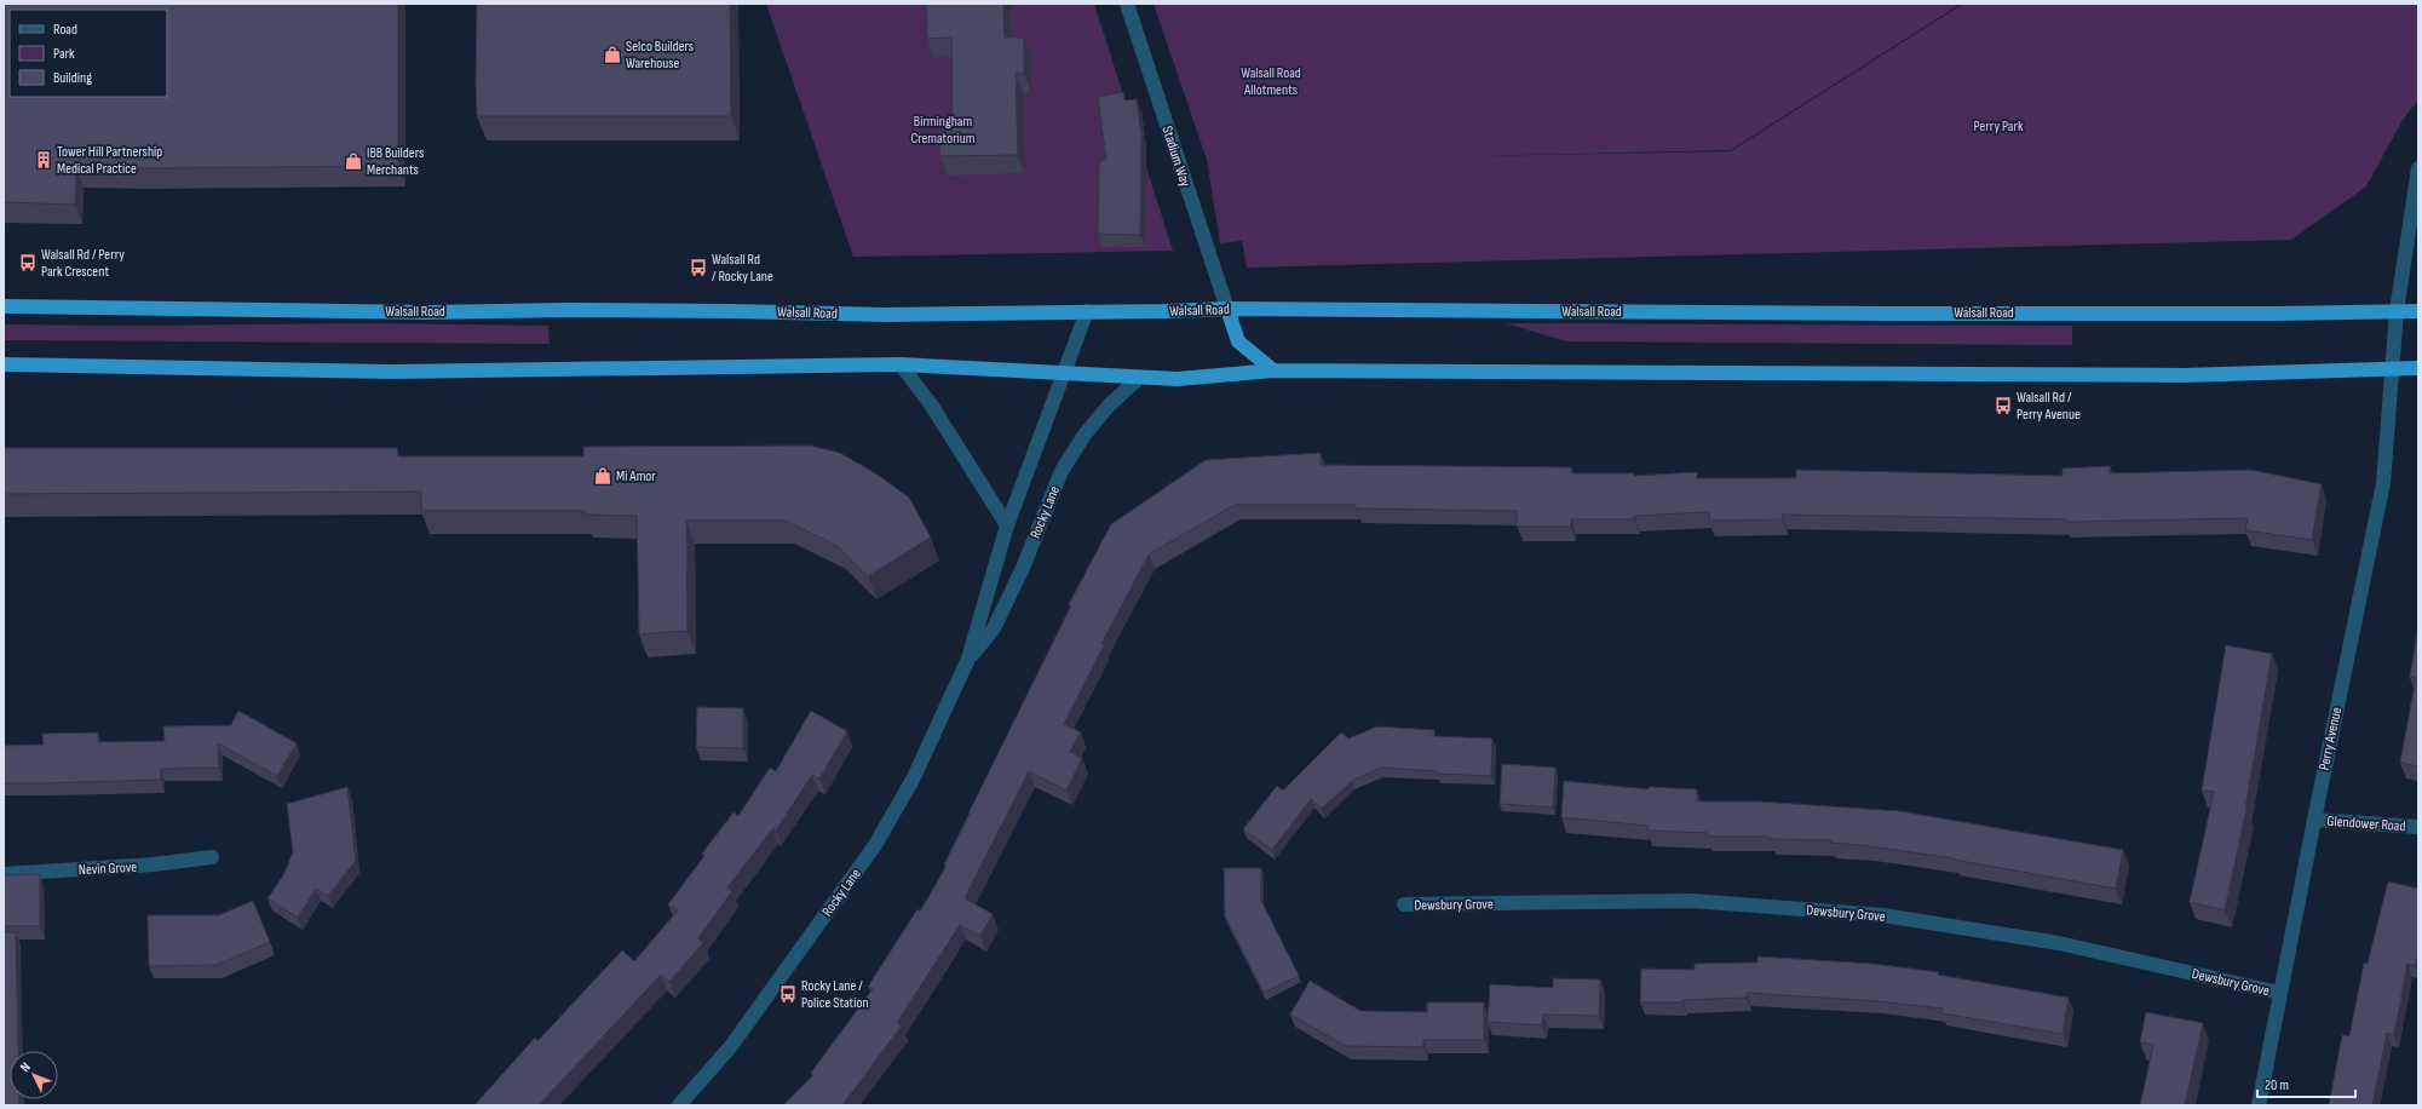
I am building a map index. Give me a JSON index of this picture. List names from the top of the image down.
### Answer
{
  "streets": {
    "highway": ["Walsall Road"],
    "street": [
      "Stadium Way",
      "Rocky Lane",
      "Perry Avenue",
      "Glendower Road",
      "Nevin Grove",
      "Dewsbury Grove"
    ]
  },
  "crossings": [
    ["Stadium Way", "Walsall Road"],
    ["Walsall Road", "Rocky Lane"],
    ["Perry Avenue", "Glendower Road"],
    ["Perry Avenue", "Dewsbury Grove"]
  ],
  "parks": ["Walsall Road Allotments", "Birmingham Crematorium", "Perry Park"],
  "places": {
    "shop": ["Selco Builders Warehouse", "IBB Builders Merchants", "Mi Amor"],
    "building": ["Tower Hill Partnership Medical Practice"],
    "bus stop": [
      "Walsall Rd / Perry Park Crescent",
      "Walsall Rd / Rocky Lane",
      "Walsall Rd / Perry Avenue",
      "Rocky Lane / Police Station"
    ]
  },
  "legend": ["Road", "Park", "Building"],
  "scale_bar": "20 m",
  "north": "top left"
}
